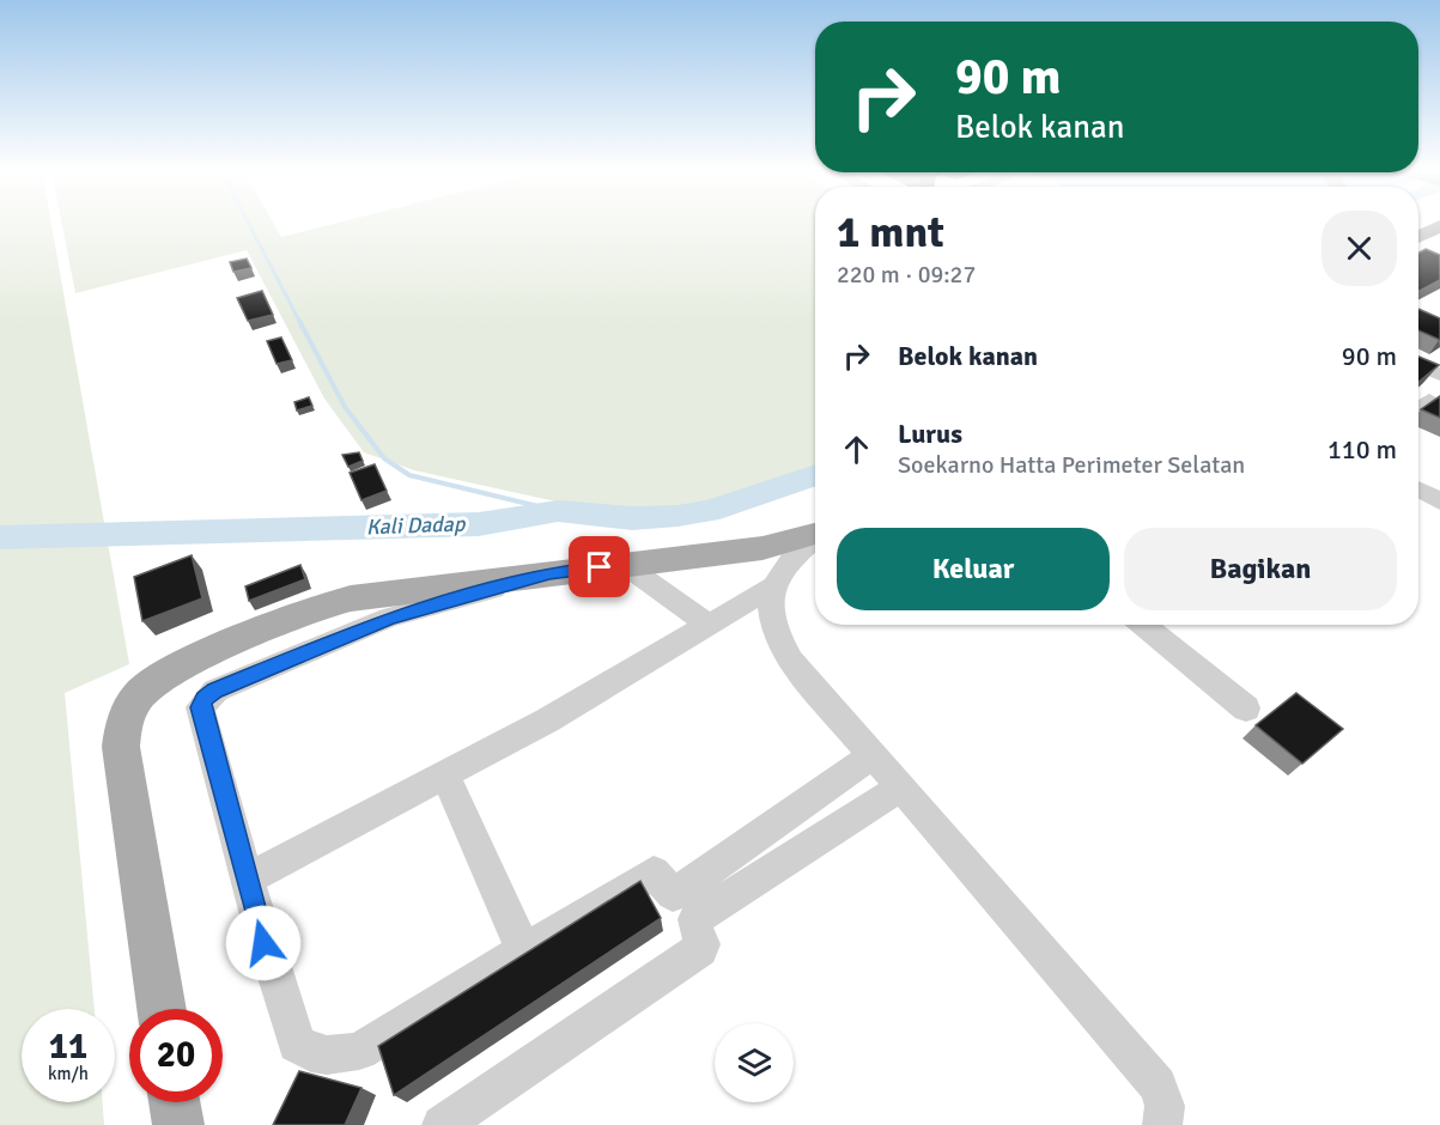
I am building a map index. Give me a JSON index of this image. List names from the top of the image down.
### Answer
{
  "water": ["Kali Dadap"],
  "page": {
    "turn": ["90 m", "Belok kanan"],
    "heading": ["1 mnt", "220 m · 09:27"],
    "list": [
      {
        "name": "Belok kanan",
        "value": "90 m"
      },
      {
        "name": "Lurus",
        "note": "Soekarno Hatta Perimeter Selatan",
        "value": "110 m"
      }
    ],
    "buttons": ["Keluar", "Bagikan"],
    "speed": "11 km/h",
    "limit": "20"
  }
}
